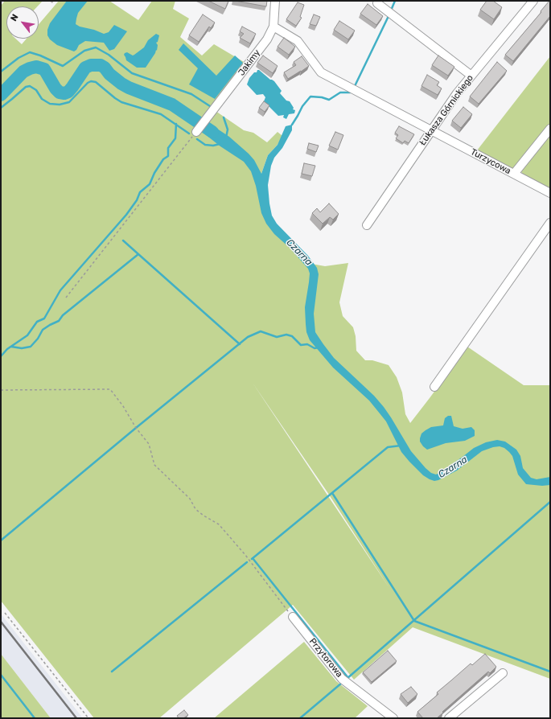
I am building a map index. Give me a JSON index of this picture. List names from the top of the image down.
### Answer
{
  "streets": {
    "street": [
      "Jakimy",
      "Łukasza Górnickiego",
      "Turzycowa",
      "Przytorowa"
    ]
  },
  "crossings": [
    ["Jakimy", "Turzycowa"],
    ["Łukasza Górnickiego", "Turzycowa"]
  ],
  "water": ["Czarna"],
  "north": "top left"
}
